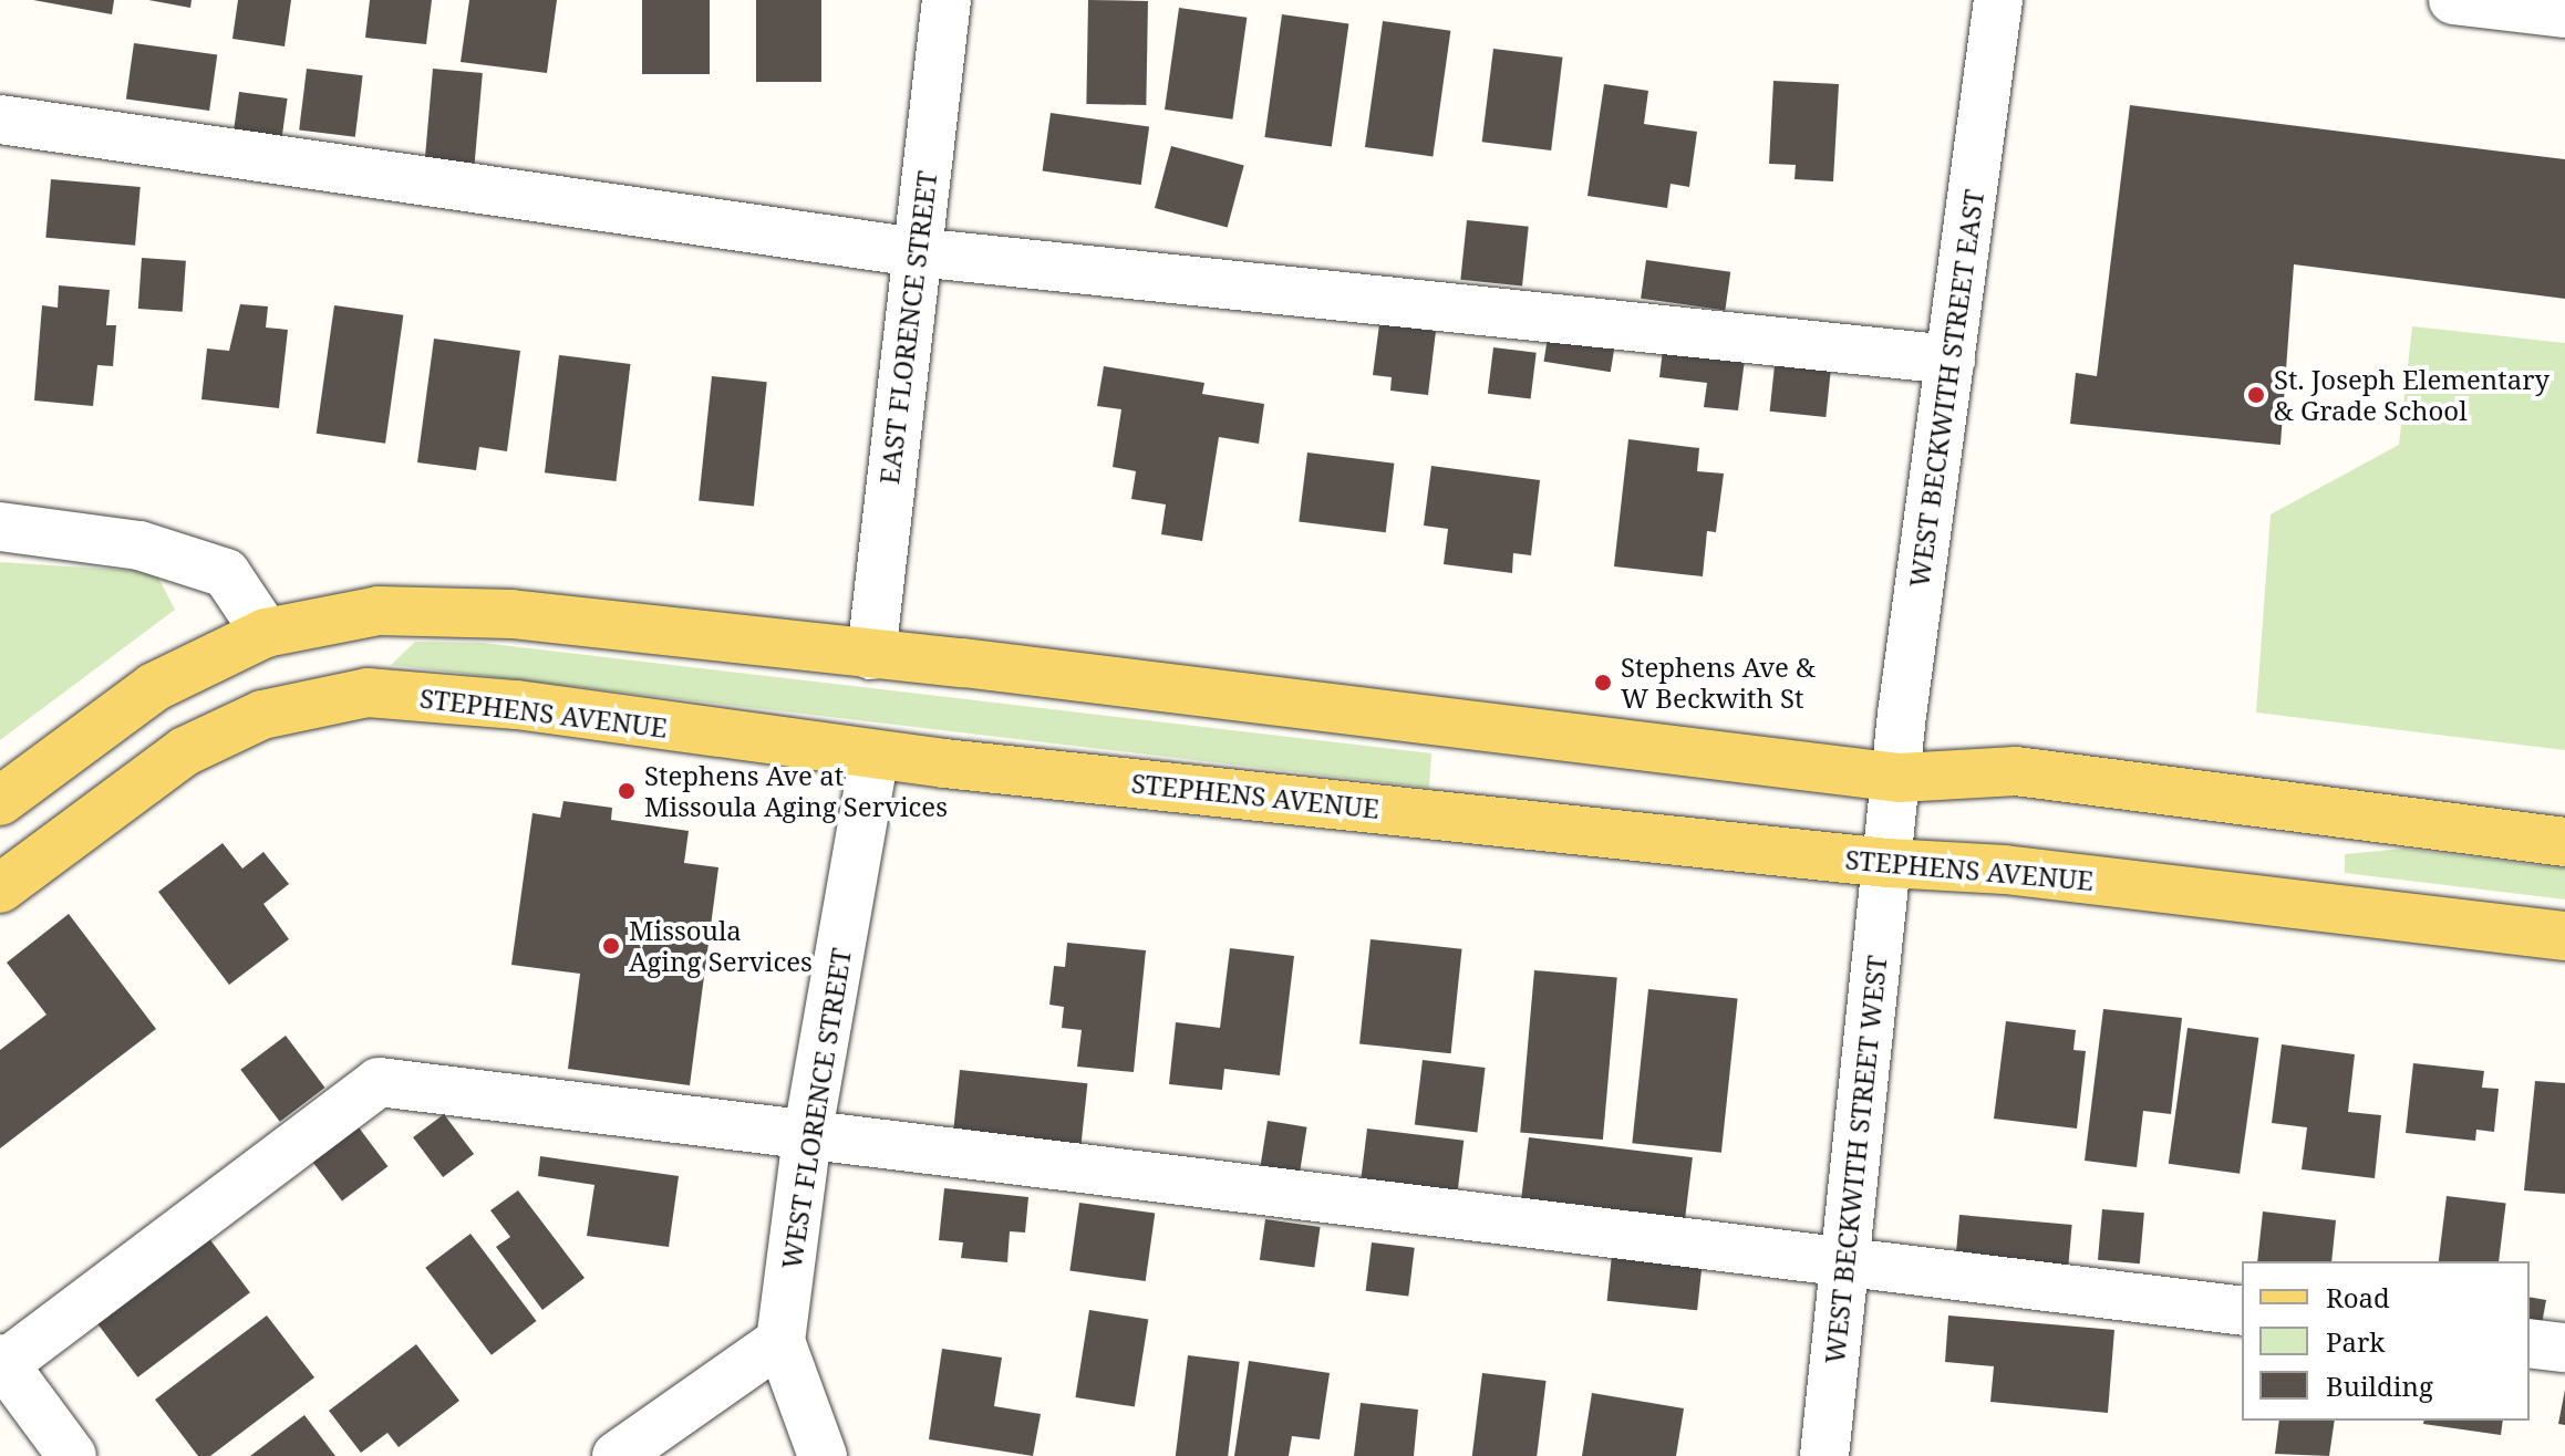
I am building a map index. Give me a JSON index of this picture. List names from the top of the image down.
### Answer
{
  "streets": {
    "main road": ["STEPHENS AVENUE"],
    "street": [
      "EAST FLORENCE STREET",
      "WEST BECKWITH STREET EAST",
      "WEST FLORENCE STREET",
      "WEST BECKWITH STREET WEST"
    ]
  },
  "crossings": [
    ["WEST BECKWITH STREET EAST", "STEPHENS AVENUE"],
    ["WEST BECKWITH STREET EAST", "WEST BECKWITH STREET WEST"],
    ["STEPHENS AVENUE", "WEST FLORENCE STREET"],
    ["STEPHENS AVENUE", "WEST BECKWITH STREET WEST"]
  ],
  "places": [
    "St. Joseph Elementary & Grade School",
    "Stephens Ave & W Beckwith St",
    "Stephens Ave at Missoula Aging Services",
    "Missoula Aging Services"
  ],
  "legend": ["Road", "Park", "Building"]
}
